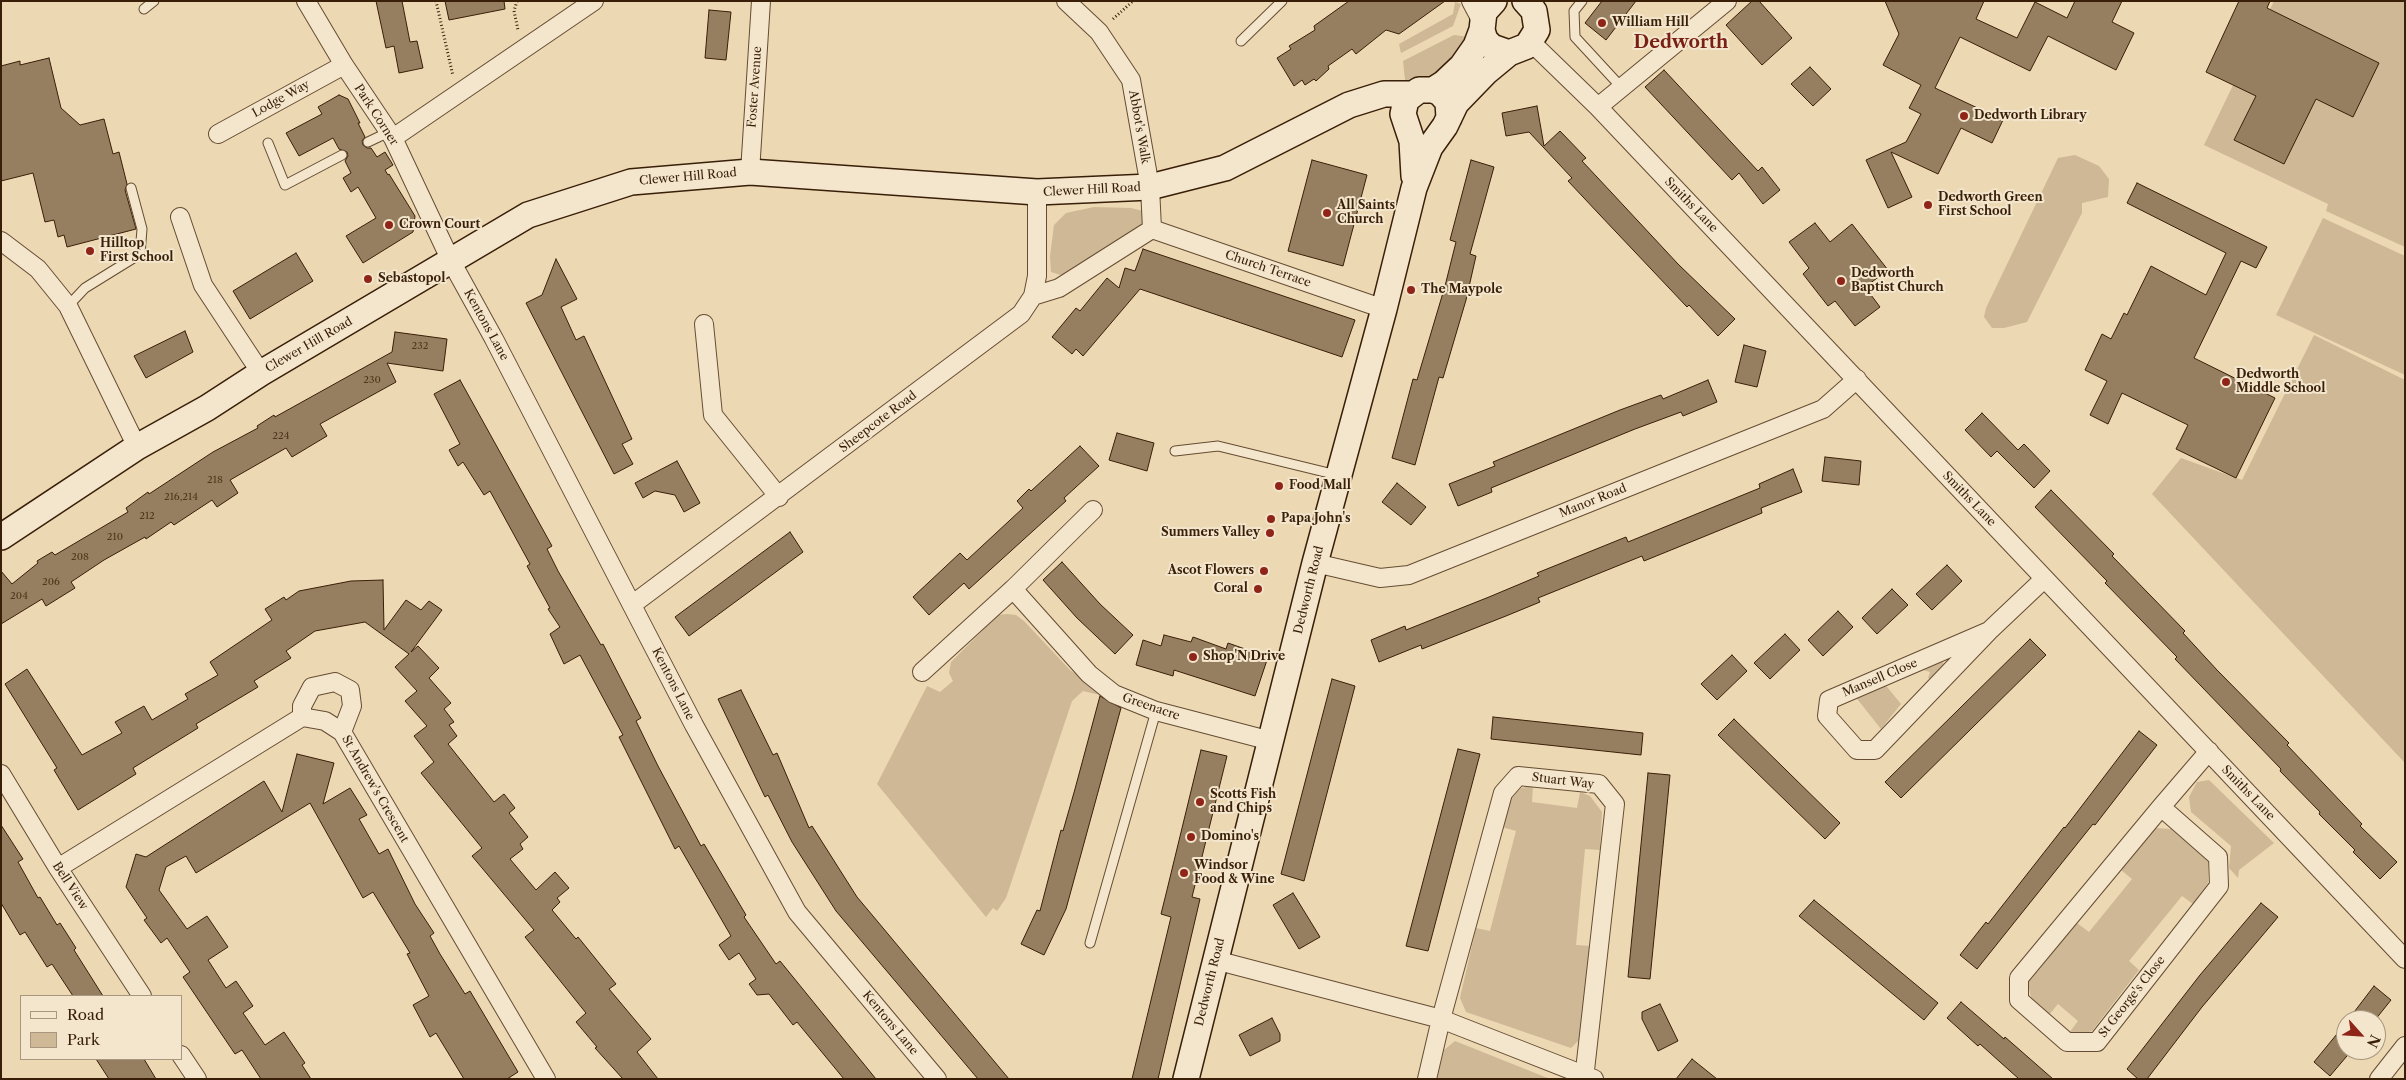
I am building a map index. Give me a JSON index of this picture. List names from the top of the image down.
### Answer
{
  "streets": {
    "street": [
      "Foster Avenue",
      "Lodge Way",
      "Park Corner",
      "Abbot's Walk",
      "Clewer Hill Road",
      "Smiths Lane",
      "Church Terrace",
      "Kentons Lane",
      "Sheepcote Road",
      "Manor Road",
      "Dedworth Road",
      "Mansell Close",
      "Greenacre",
      "Stuart Way",
      "St Andrew's Crescent",
      "Bell View",
      "St George's Close"
    ]
  },
  "crossings": [
    ["Foster Avenue", "Clewer Hill Road"],
    ["Lodge Way", "Park Corner"],
    ["Park Corner", "Clewer Hill Road"],
    ["Park Corner", "Kentons Lane"],
    ["Abbot's Walk", "Clewer Hill Road"],
    ["Abbot's Walk", "Church Terrace"],
    ["Clewer Hill Road", "Kentons Lane"],
    ["Clewer Hill Road", "Sheepcote Road"],
    ["Clewer Hill Road", "Dedworth Road"],
    ["Smiths Lane", "Manor Road"],
    ["Smiths Lane", "Dedworth Road"],
    ["Smiths Lane", "Mansell Close"],
    ["Smiths Lane", "St George's Close"],
    ["Church Terrace", "Dedworth Road"],
    ["Kentons Lane", "Sheepcote Road"],
    ["Manor Road", "Dedworth Road"],
    ["Dedworth Road", "Greenacre"],
    ["Dedworth Road", "Stuart Way"]
  ],
  "districts": ["Dedworth"],
  "places": [
    "William Hill",
    "Dedworth Library",
    "Dedworth Green First School",
    "All Saints Church",
    "Crown Court",
    "Hilltop First School",
    "Sebastopol",
    "Dedworth Baptist Church",
    "The Maypole",
    "Dedworth Middle School",
    "Food Mall",
    "Papa John's",
    "Summers Valley",
    "Ascot Flowers",
    "Coral",
    "Shop'N Drive",
    "Scotts Fish and Chips",
    "Domino's",
    "Windsor Food & Wine"
  ],
  "house_numbers": [
    "232",
    "230",
    "224",
    "218",
    "216,214",
    "212",
    "210",
    "208",
    "206",
    "204"
  ],
  "legend": ["Road", "Park"],
  "north": "bottom right"
}
